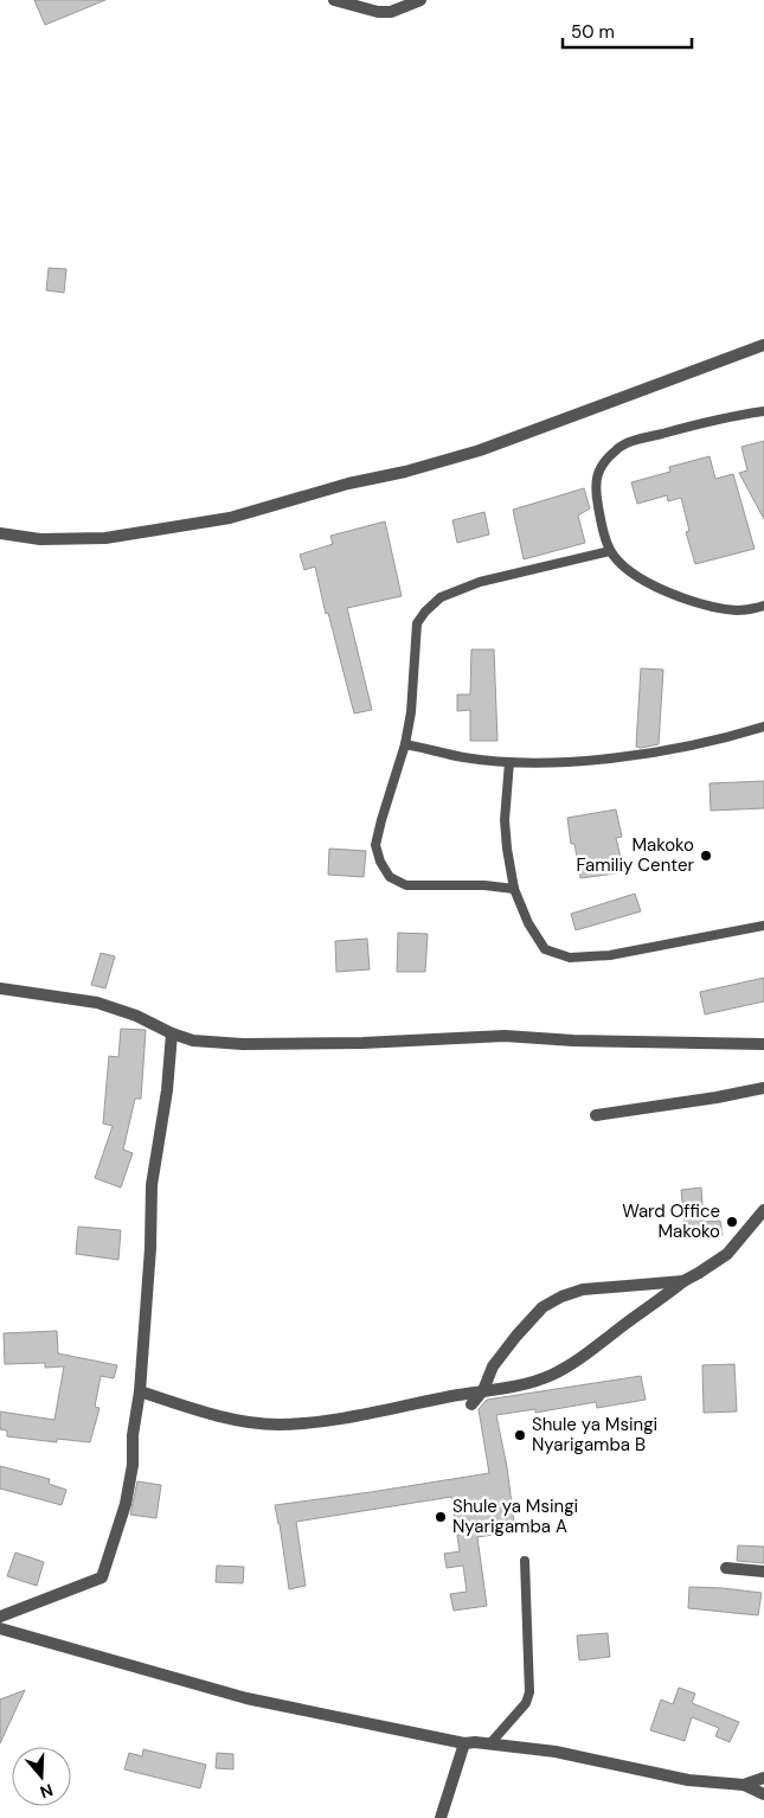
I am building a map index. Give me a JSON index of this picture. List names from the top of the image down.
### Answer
{
  "places": [
    "Makoko Familiy Center",
    "Ward Office Makoko",
    "Shule ya Msingi Nyarigamba B",
    "Shule ya Msingi Nyarigamba A"
  ],
  "scale_bar": "50 m",
  "north": "bottom"
}
